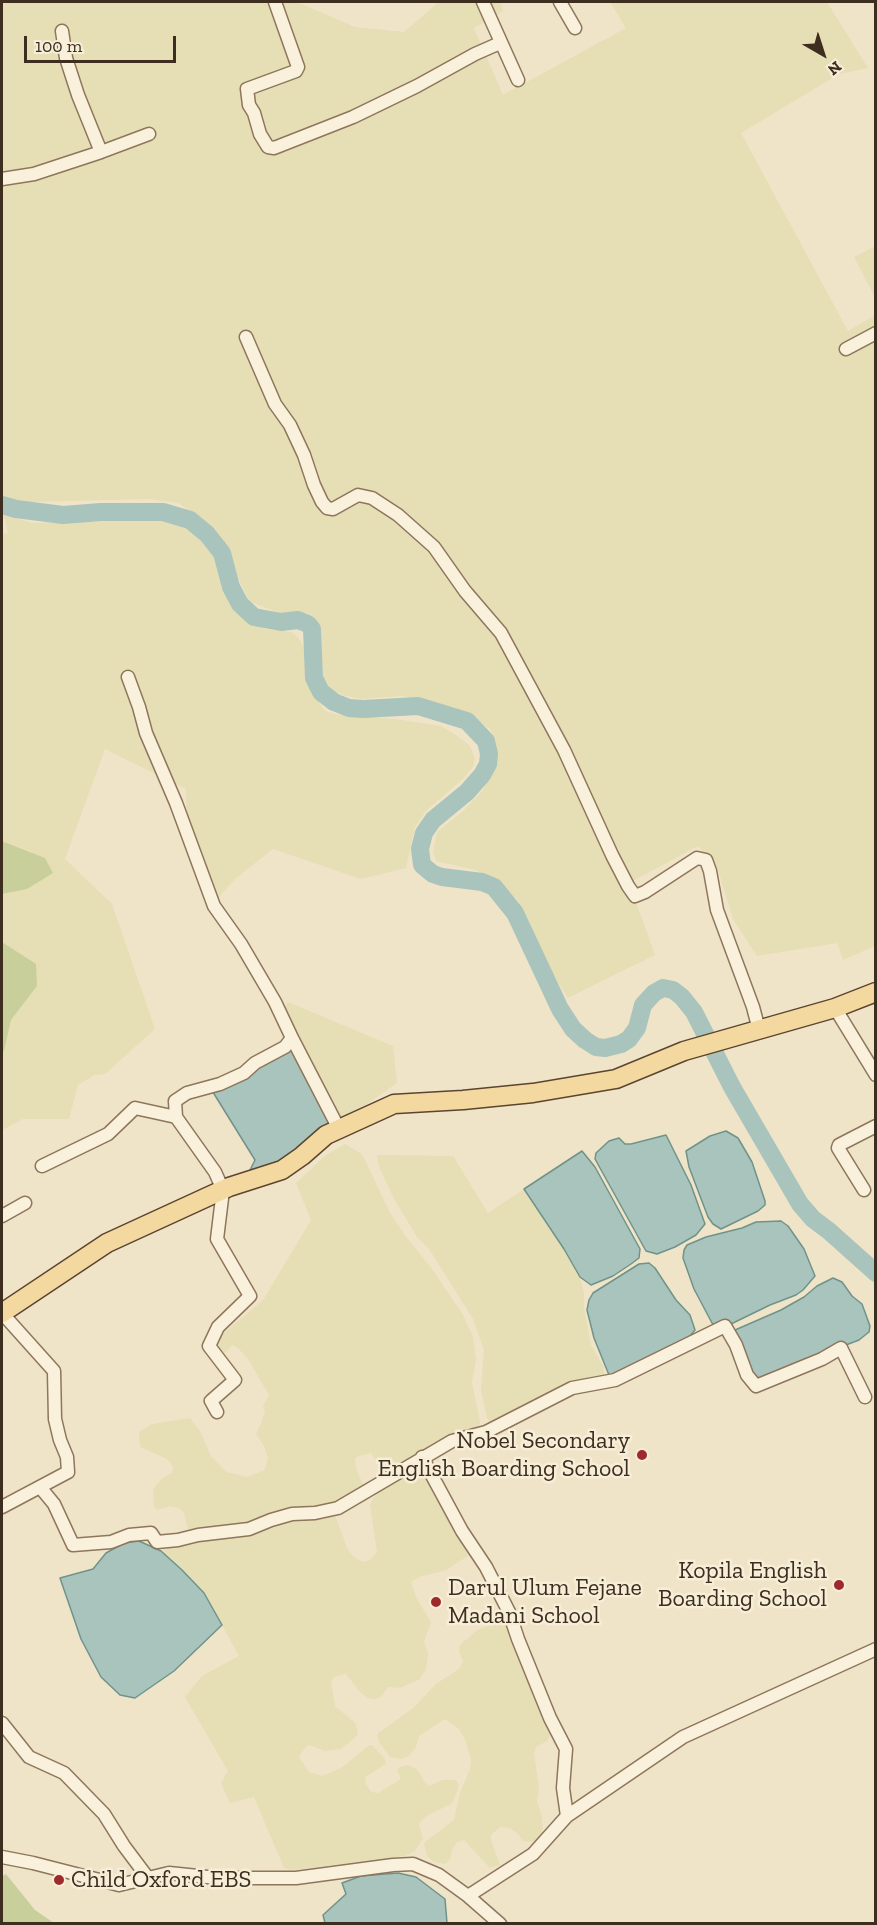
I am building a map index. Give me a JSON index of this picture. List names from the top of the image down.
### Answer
{
  "places": [
    "Nobel Secondary English Boarding School",
    "Kopila English Boarding School",
    "Darul Ulum Fejane Madani School",
    "Child Oxford EBS"
  ],
  "scale_bar": "100 m",
  "north": "bottom right"
}
